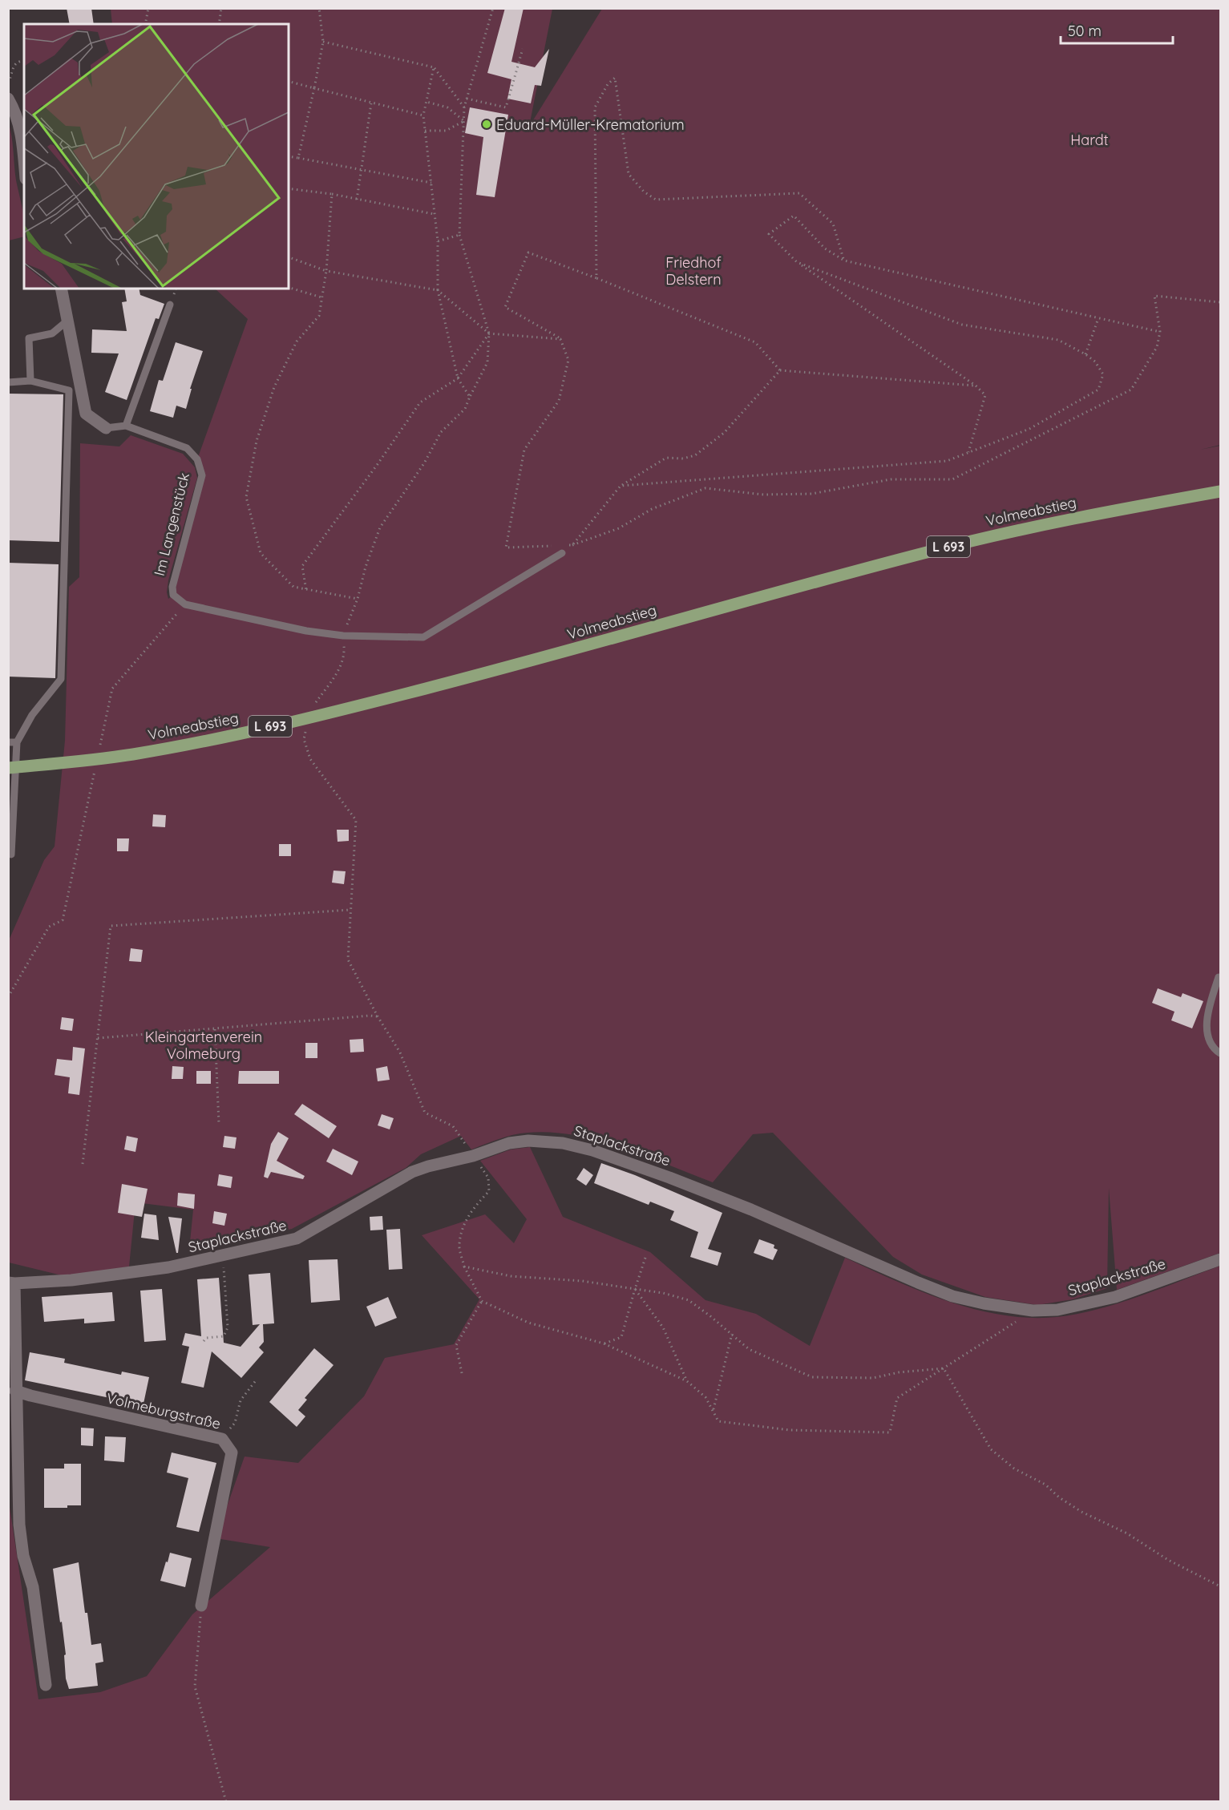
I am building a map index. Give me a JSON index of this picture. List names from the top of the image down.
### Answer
{
  "streets": {
    "main road": ["Volmeabstieg", "L 693"],
    "street": ["Im Langenstück", "Staplackstraße", "Volmeburgstraße"]
  },
  "parks": ["Hardt", "Friedhof Delstern", "Kleingartenverein Volmeburg"],
  "places": ["Eduard-Müller-Krematorium"],
  "scale_bar": "50 m"
}
